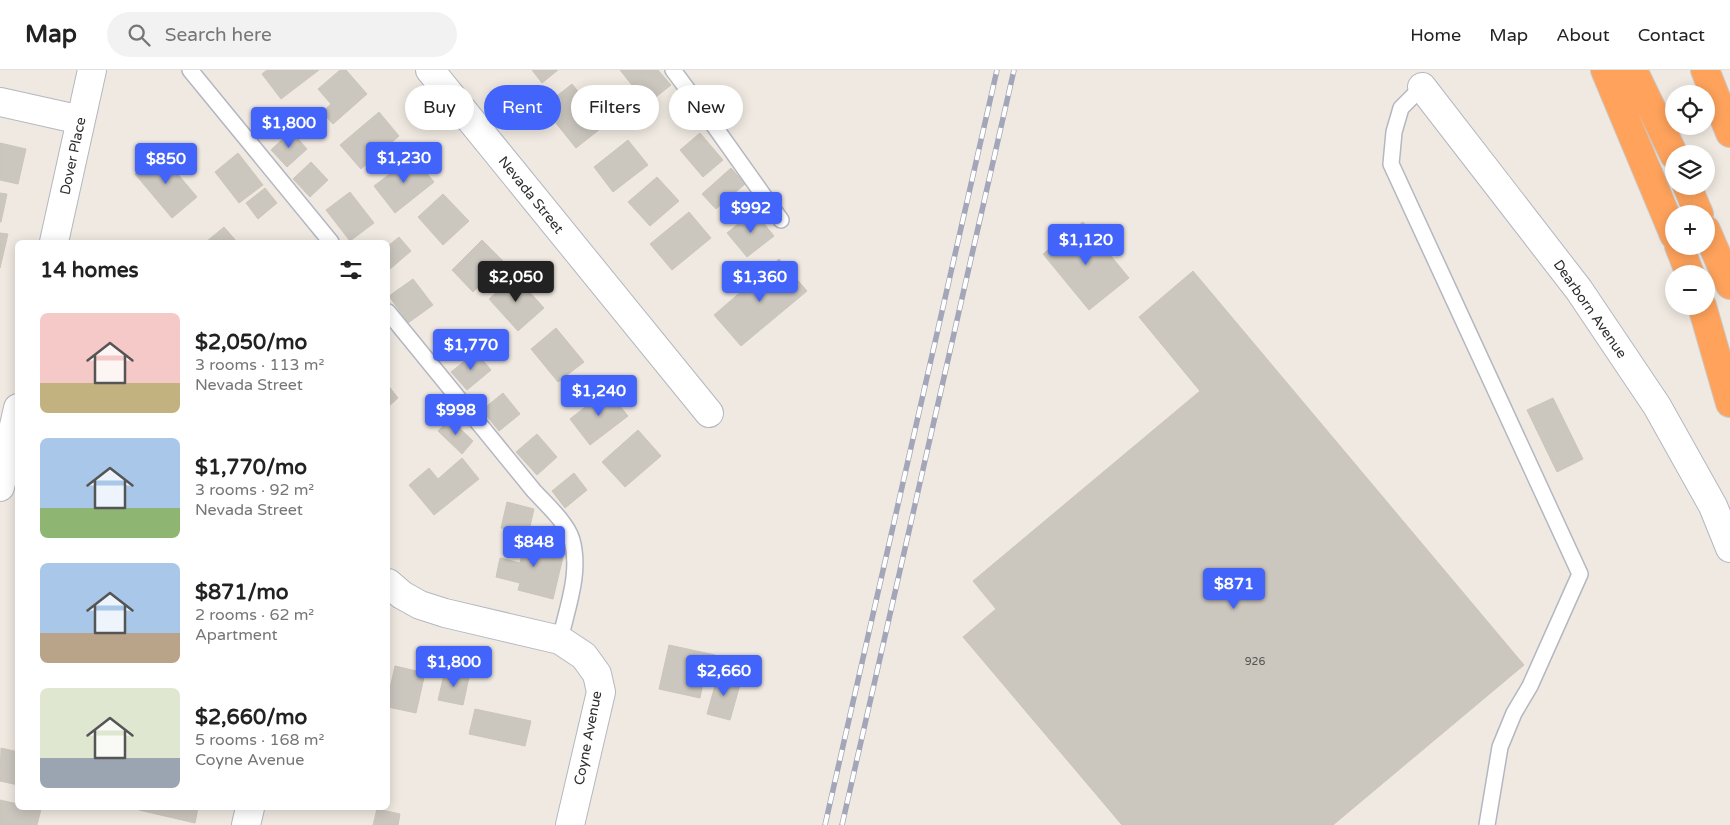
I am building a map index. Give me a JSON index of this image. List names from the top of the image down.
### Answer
{
  "streets": {
    "street": [
      "Dover Place",
      "Nevada Street",
      "Dearborn Avenue",
      "Coyne Avenue"
    ]
  },
  "house_numbers": ["926"],
  "page": {
    "header": "Map",
    "search": "Search here",
    "nav": [
      "Home",
      "Map",
      "About",
      "Contact"
    ],
    "map_buttons": ["+", "−"],
    "chip": [
      "Buy",
      "Rent",
      "Filters",
      "New"
    ],
    "price": [
      "$1,800",
      "$1,230",
      "$850",
      "$992",
      "$1,120",
      "$2,050",
      "$1,360",
      "$1,770",
      "$1,240",
      "$998",
      "$848",
      "$871",
      "$1,800",
      "$2,660"
    ],
    "heading": "14 homes",
    "list": [
      {
        "name": "$2,050/mo",
        "note": "3 rooms · 113 m² · Nevada Street"
      },
      {
        "name": "$1,770/mo",
        "note": "3 rooms · 92 m² · Nevada Street"
      },
      {
        "name": "$871/mo",
        "note": "2 rooms · 62 m² · Apartment"
      },
      {
        "name": "$2,660/mo",
        "note": "5 rooms · 168 m² · Coyne Avenue"
      }
    ]
  }
}
